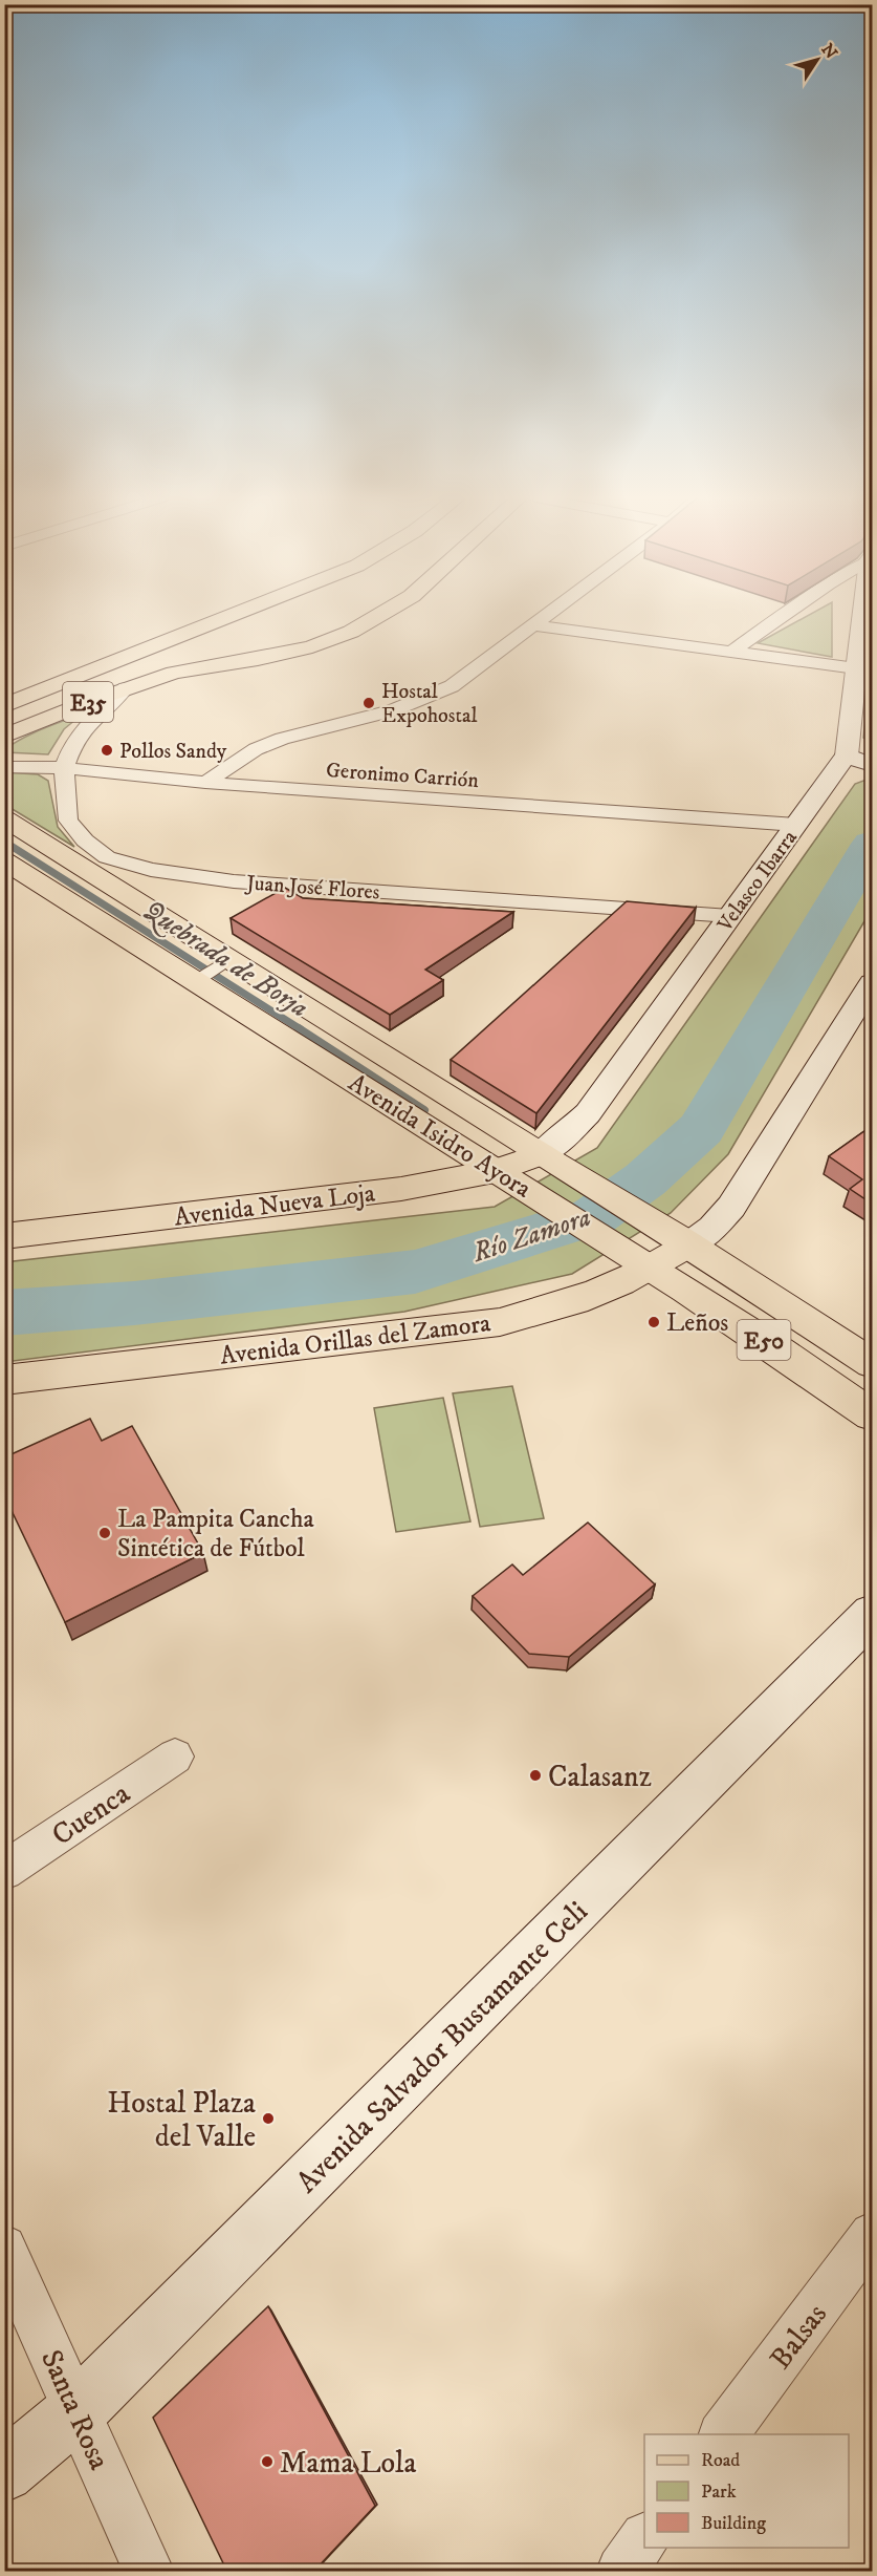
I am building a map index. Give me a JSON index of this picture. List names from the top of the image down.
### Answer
{
  "streets": {
    "main road": [
      "E35",
      "Velasco Ibarra",
      "Avenida Isidro Ayora",
      "Avenida Nueva Loja",
      "Avenida Orillas del Zamora",
      "E50",
      "Avenida Salvador Bustamante Celi"
    ],
    "street": [
      "Geronimo Carrión",
      "Juan José Flores",
      "Cuenca",
      "Balsas",
      "Santa Rosa"
    ]
  },
  "crossings": [
    ["E35", "Juan José Flores"],
    ["Geronimo Carrión", "Velasco Ibarra"],
    ["Geronimo Carrión", "Juan José Flores"],
    ["Velasco Ibarra", "Juan José Flores"],
    ["Velasco Ibarra", "Avenida Isidro Ayora"],
    ["Velasco Ibarra", "Avenida Nueva Loja"],
    ["Avenida Isidro Ayora", "Avenida Nueva Loja"],
    ["Avenida Isidro Ayora", "Avenida Orillas del Zamora"],
    ["Avenida Salvador Bustamante Celi", "Santa Rosa"]
  ],
  "water": ["Quebrada de Borja", "Río Zamora"],
  "places": [
    "Hostal Expohostal",
    "Pollos Sandy",
    "Leños",
    "La Pampita Cancha Sintética de Fútbol",
    "Calasanz",
    "Hostal Plaza del Valle",
    "Mama Lola"
  ],
  "legend": ["Road", "Park", "Building"],
  "north": "top right"
}
